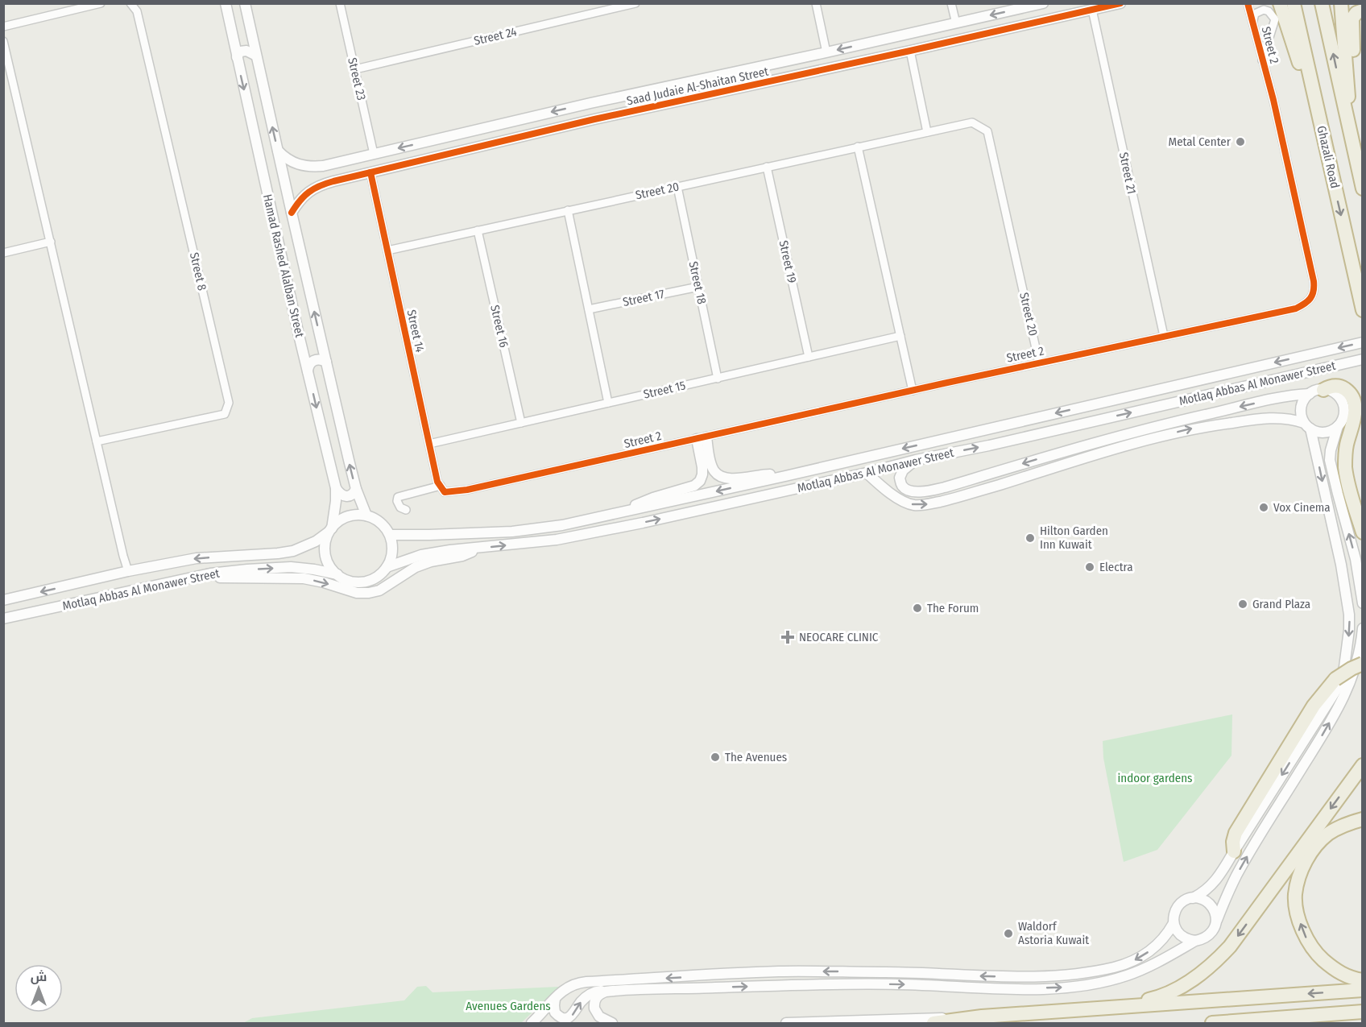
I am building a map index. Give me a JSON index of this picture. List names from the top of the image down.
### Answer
{
  "streets": {
    "highway": ["Ghazali Road"],
    "street": [
      "Street 24",
      "Street 2",
      "Street 23",
      "Saad Judaie Al-Shaitan Street",
      "Street 21",
      "Street 20",
      "Street 19",
      "Hamad Rashed Alalban Street",
      "Street 8",
      "Street 18",
      "Street 17",
      "Street 16",
      "Street 14",
      "Motlaq Abbas Al Monawer Street",
      "Street 15"
    ]
  },
  "crossings": [
    ["Street 24", "Street 23"],
    ["Street 2", "Street 21"],
    ["Street 2", "Street 20"],
    ["Street 2", "Street 14"],
    ["Street 23", "Saad Judaie Al-Shaitan Street"],
    ["Saad Judaie Al-Shaitan Street", "Street 21"],
    ["Saad Judaie Al-Shaitan Street", "Hamad Rashed Alalban Street"],
    ["Saad Judaie Al-Shaitan Street", "Street 14"],
    ["Street 20", "Street 19"],
    ["Street 20", "Street 18"],
    ["Street 20", "Street 16"],
    ["Street 20", "Street 14"],
    ["Street 19", "Street 15"],
    ["Hamad Rashed Alalban Street", "Motlaq Abbas Al Monawer Street"],
    ["Street 18", "Street 17"],
    ["Street 18", "Street 15"],
    ["Street 16", "Street 15"],
    ["Street 14", "Street 15"]
  ],
  "parks": ["indoor gardens", "Avenues Gardens"],
  "places": {
    "other": [
      "Metal Center",
      "Vox Cinema",
      "Hilton Garden Inn Kuwait",
      "Electra",
      "Grand Plaza",
      "The Forum",
      "The Avenues",
      "Waldorf Astoria Kuwait"
    ],
    "health": ["NEOCARE CLINIC"]
  },
  "north": "top"
}
